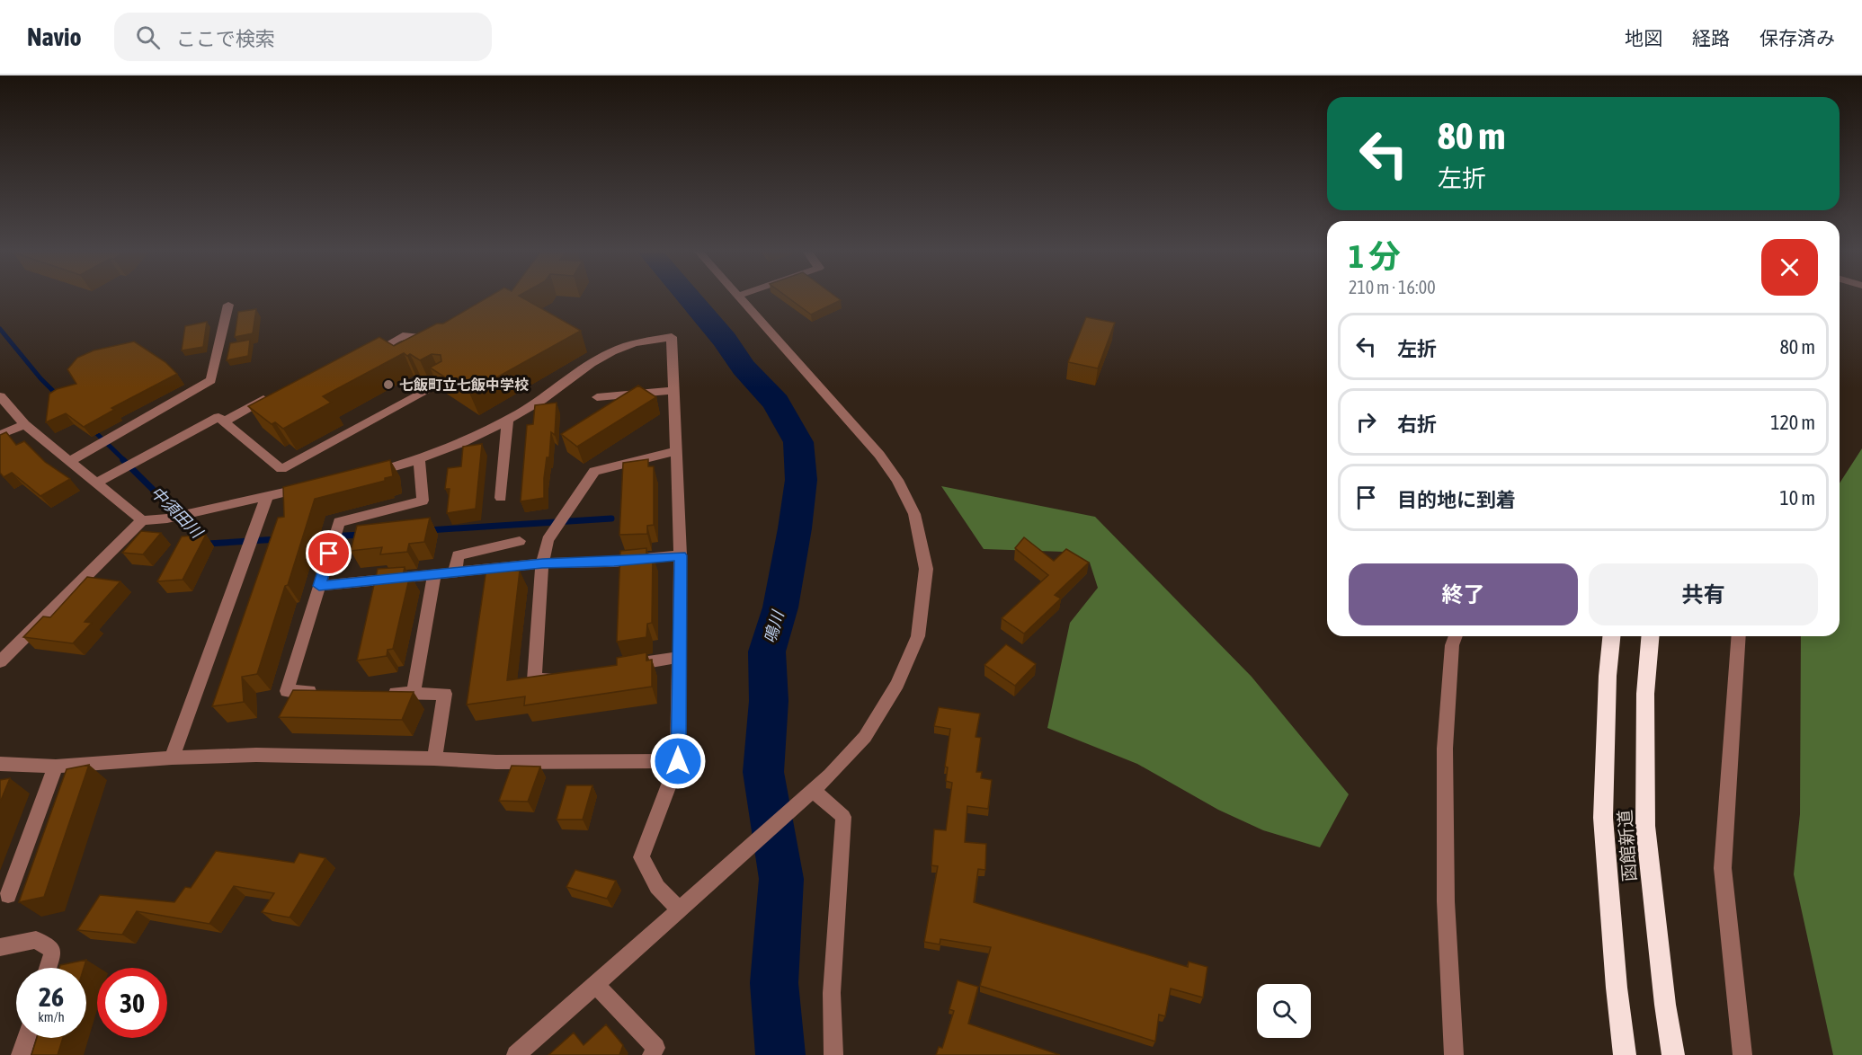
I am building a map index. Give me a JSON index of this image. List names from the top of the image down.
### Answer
{
  "streets": {
    "highway": ["函館新道"]
  },
  "water": ["中須田川", "鳴川"],
  "places": ["七飯町立七飯中学校"],
  "page": {
    "header": "Navio",
    "search": "ここで検索",
    "nav": ["地図", "経路", "保存済み"],
    "turn": ["80 m", "左折"],
    "heading": ["1 分", "210 m · 16:00"],
    "list": [
      {
        "name": "左折",
        "value": "80 m"
      },
      {
        "name": "右折",
        "value": "120 m"
      },
      {
        "name": "目的地に到着",
        "value": "10 m"
      }
    ],
    "buttons": ["終了", "共有"],
    "speed": "26 km/h",
    "limit": "30"
  }
}
